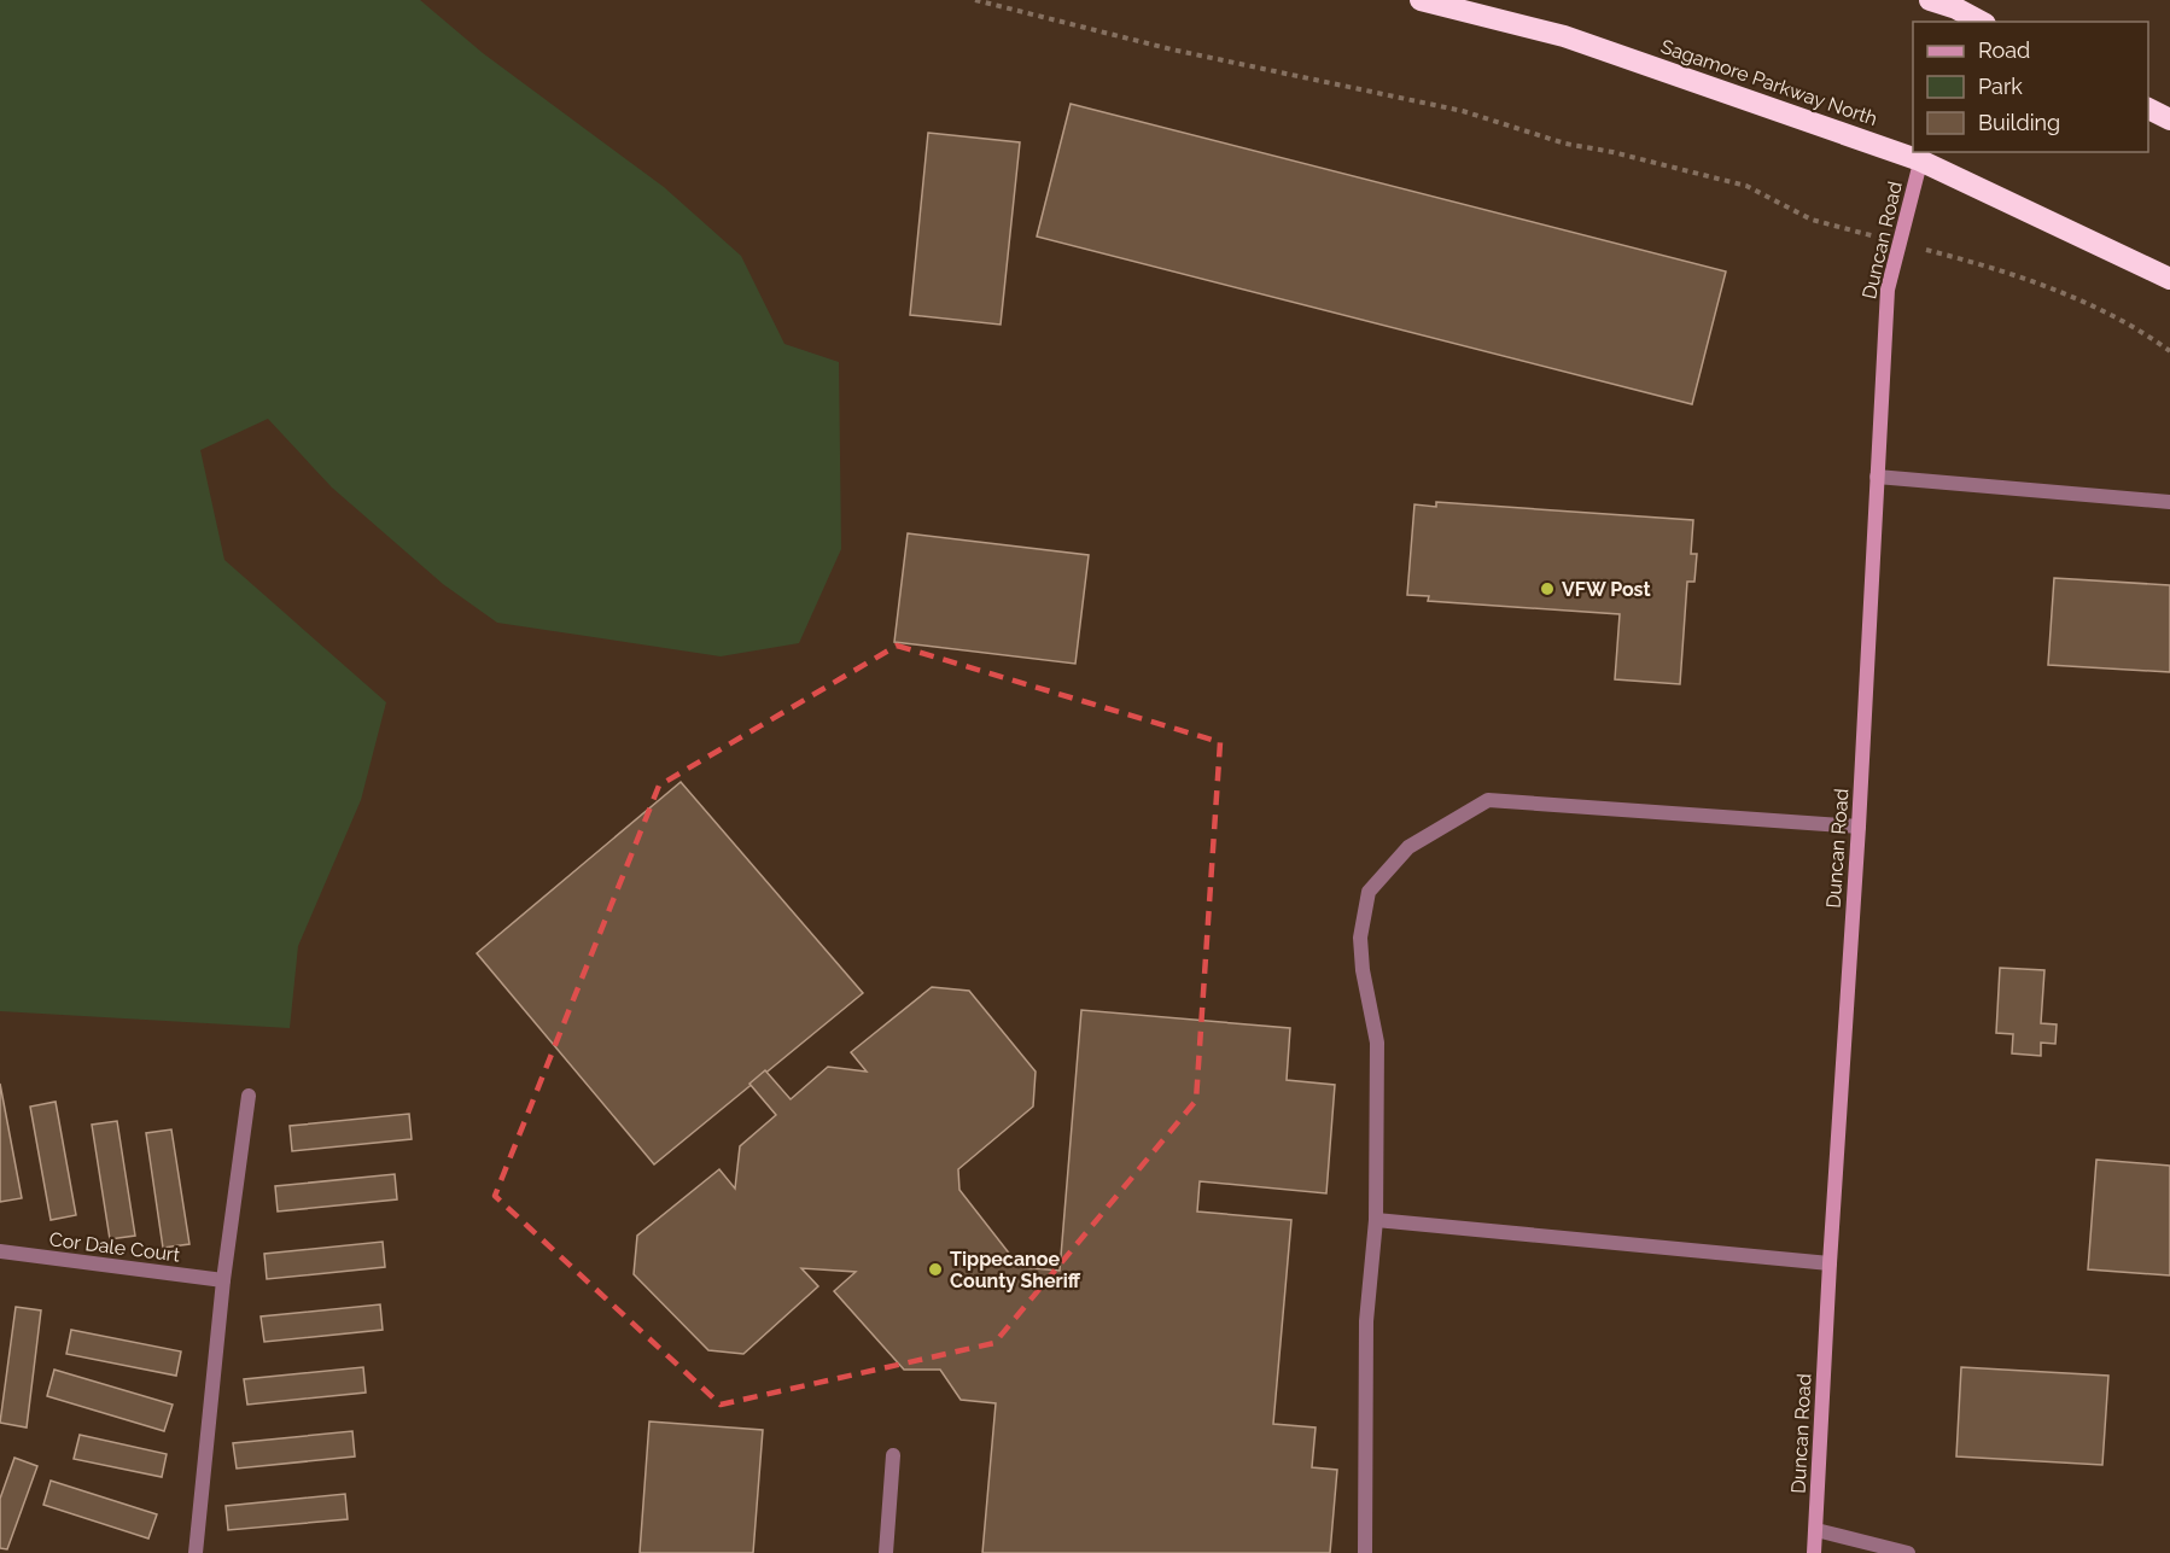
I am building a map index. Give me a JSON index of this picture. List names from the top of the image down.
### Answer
{
  "streets": {
    "highway": ["Sagamore Parkway North"],
    "main road": ["Duncan Road"],
    "street": ["Cor Dale Court"]
  },
  "crossings": [
    ["Sagamore Parkway North", "Duncan Road"]
  ],
  "places": ["VFW Post", "Tippecanoe County Sheriff"],
  "legend": ["Road", "Park", "Building"]
}
